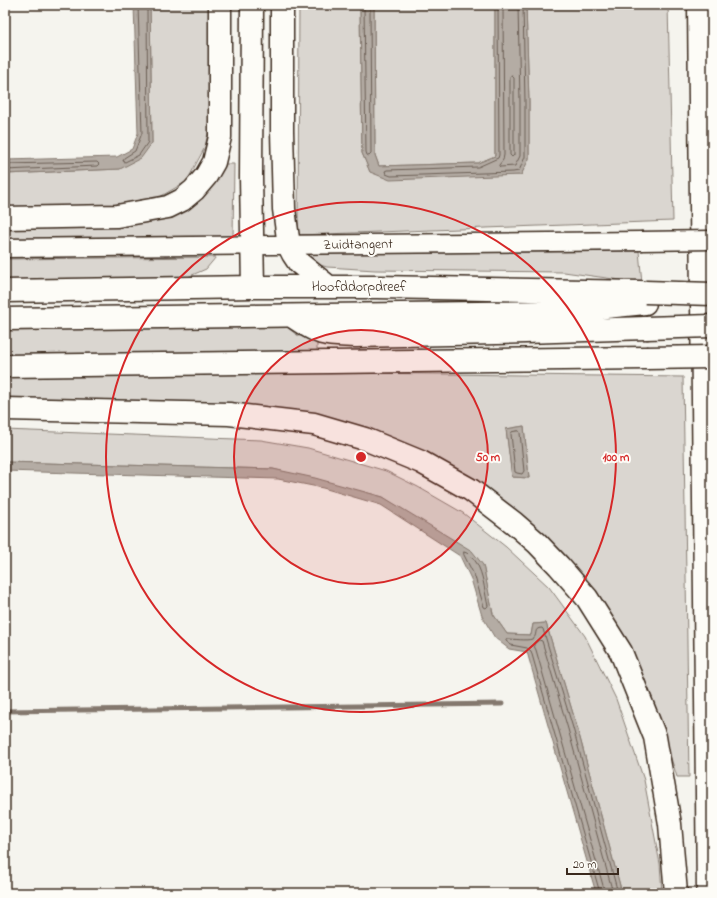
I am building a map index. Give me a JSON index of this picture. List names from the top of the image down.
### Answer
{
  "streets": {
    "highway": ["Hoofddorpdreef"],
    "lane": ["Zuidtangent"]
  },
  "scale_bar": "20 m",
  "rings": ["50 m", "100 m"]
}
